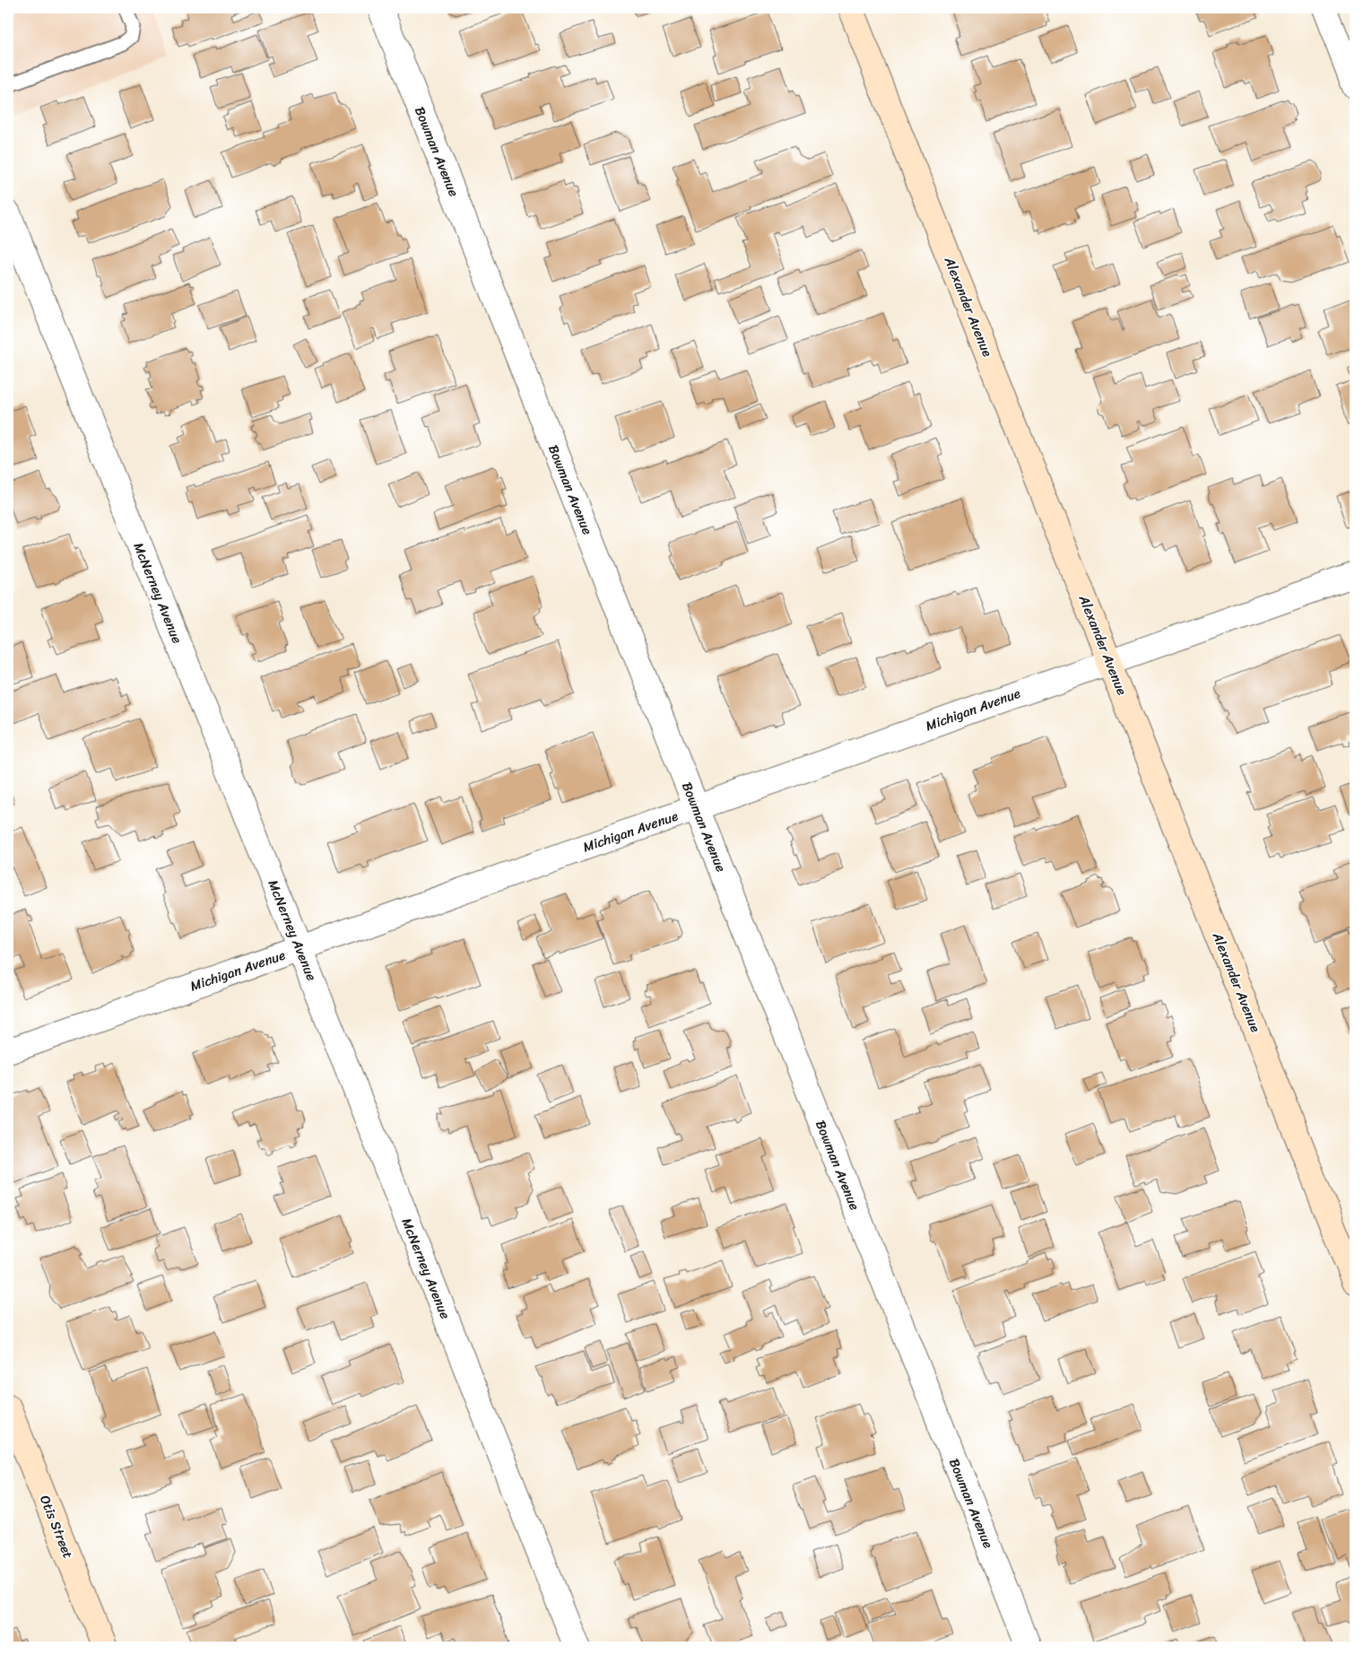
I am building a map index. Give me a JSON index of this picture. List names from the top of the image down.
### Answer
{
  "streets": {
    "street": [
      "Bowman Avenue",
      "Alexander Avenue",
      "McNerney Avenue",
      "Michigan Avenue",
      "Otis Street"
    ]
  },
  "crossings": [
    ["Bowman Avenue", "Michigan Avenue"],
    ["Alexander Avenue", "Michigan Avenue"],
    ["McNerney Avenue", "Michigan Avenue"]
  ]
}
